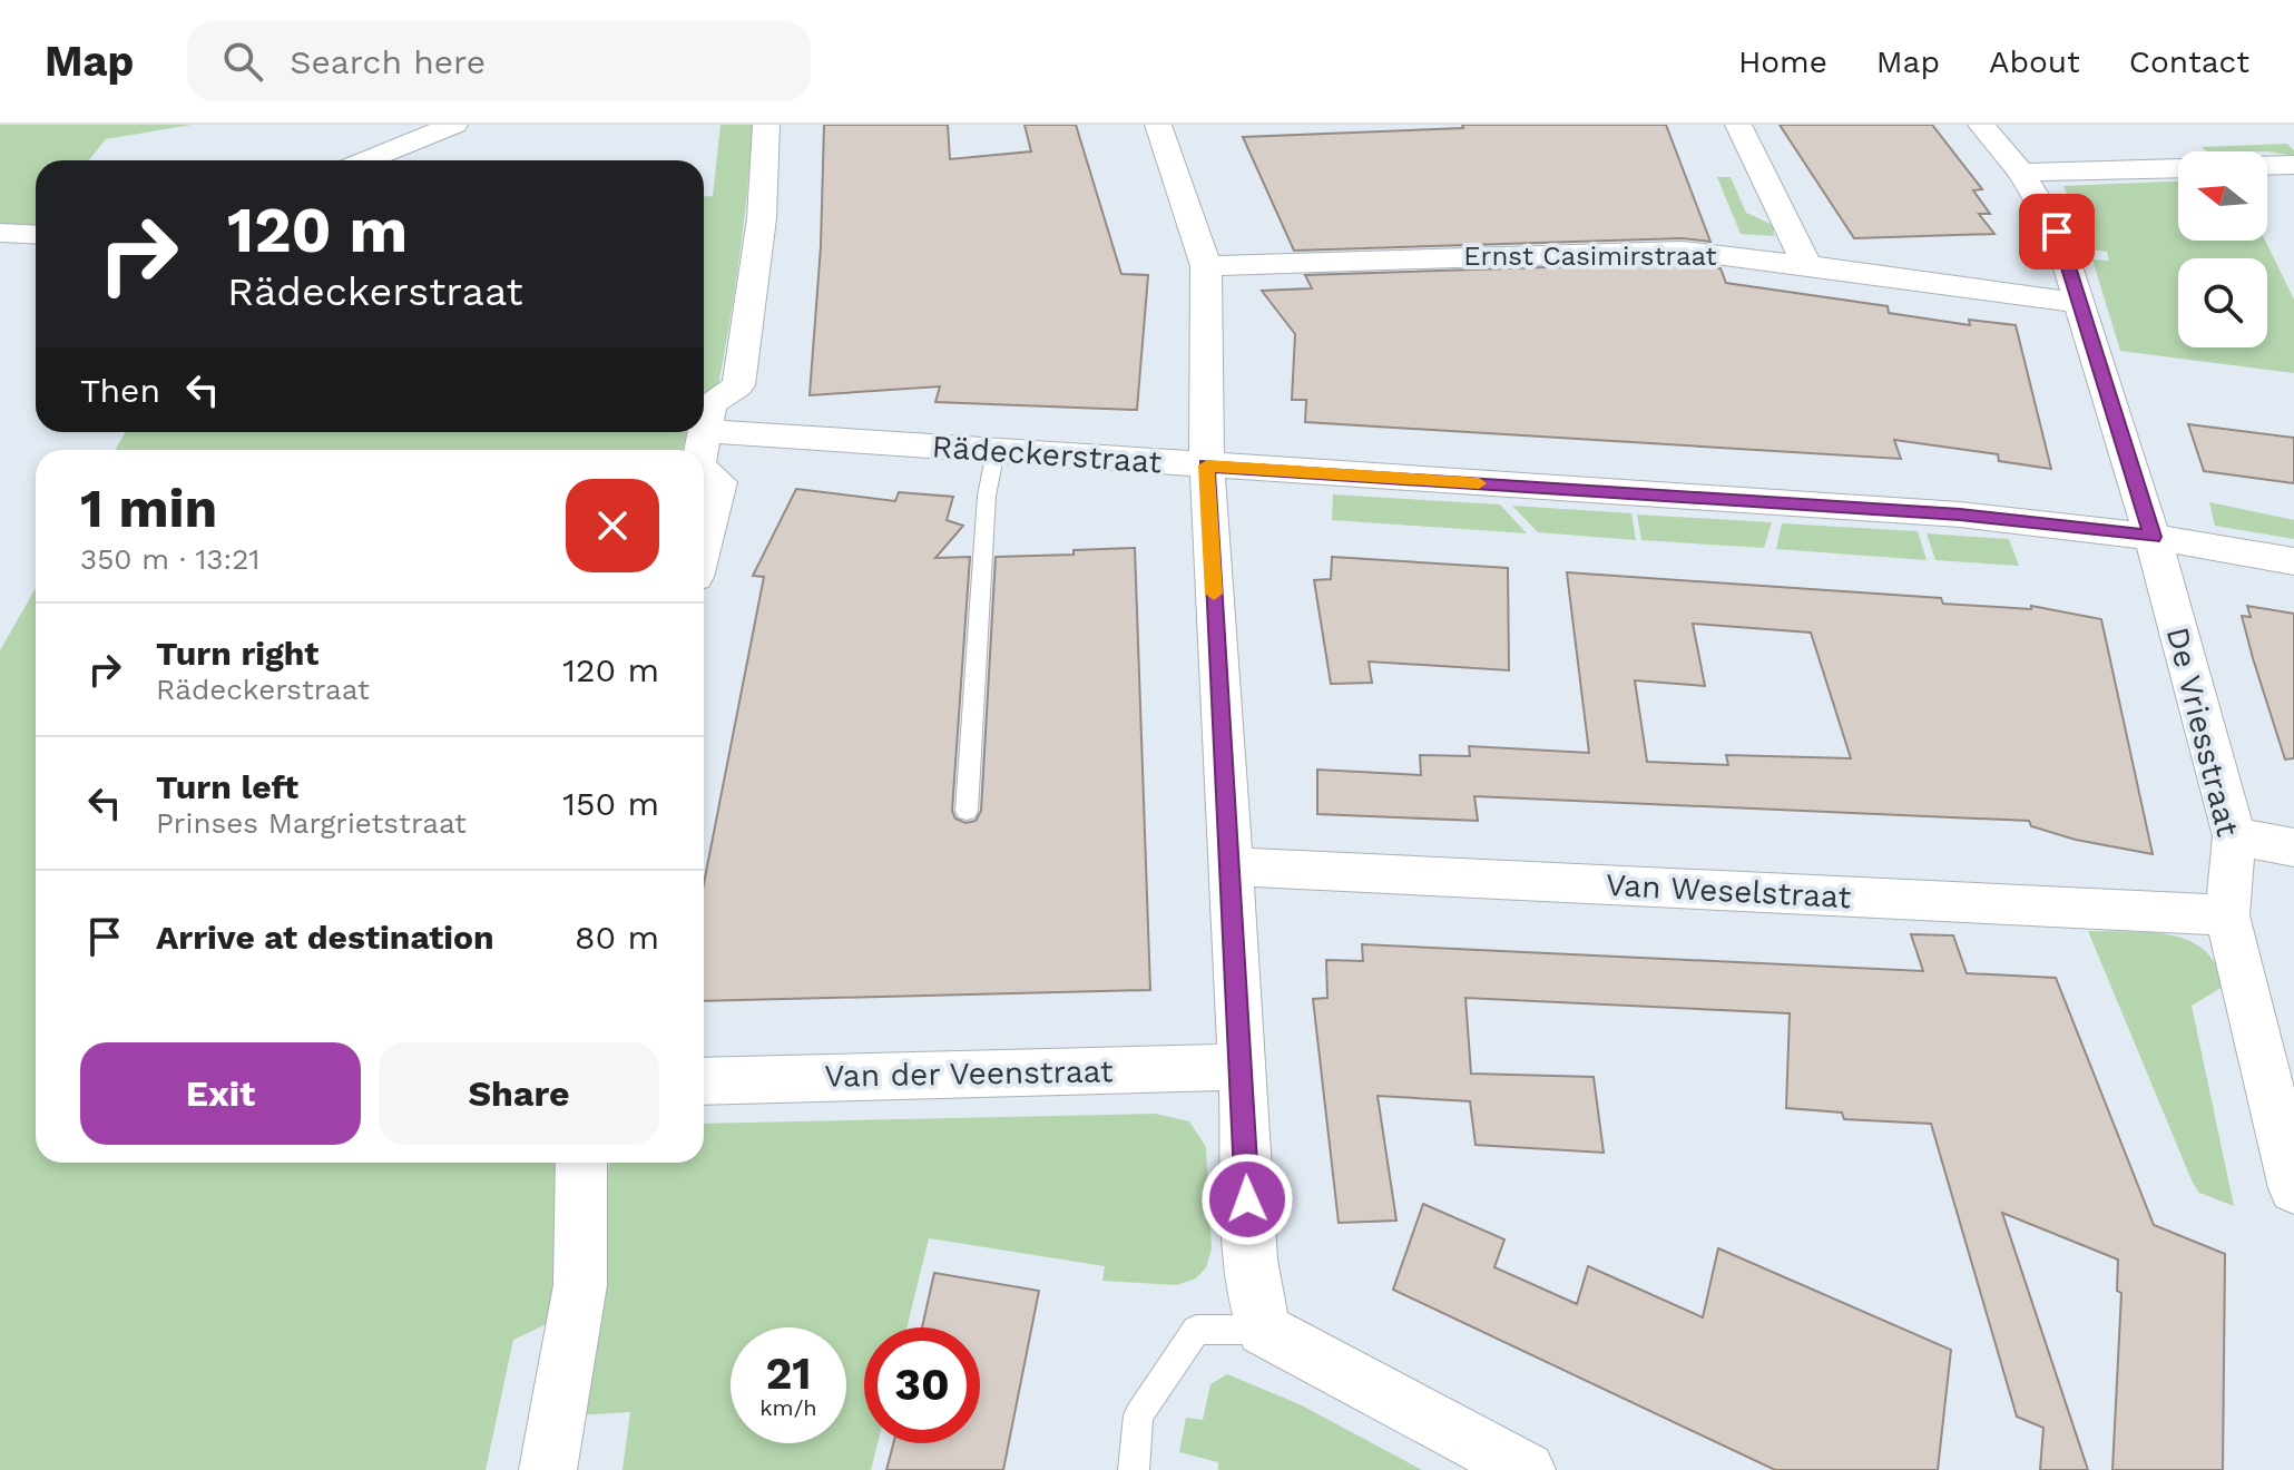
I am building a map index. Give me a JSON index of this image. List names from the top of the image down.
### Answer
{
  "streets": {
    "street": [
      "Ernst Casimirstraat",
      "Rädeckerstraat",
      "De Vriesstraat",
      "Van Weselstraat",
      "Van der Veenstraat"
    ]
  },
  "crossings": [
    ["Ernst Casimirstraat", "De Vriesstraat"],
    ["Rädeckerstraat", "De Vriesstraat"],
    ["De Vriesstraat", "Van Weselstraat"]
  ],
  "north": "left",
  "page": {
    "header": "Map",
    "search": "Search here",
    "nav": [
      "Home",
      "Map",
      "About",
      "Contact"
    ],
    "turn": ["120 m", "Rädeckerstraat"],
    "then": "Then",
    "heading": ["1 min", "350 m · 13:21"],
    "list": [
      {
        "name": "Turn right",
        "note": "Rädeckerstraat",
        "value": "120 m"
      },
      {
        "name": "Turn left",
        "note": "Prinses Margrietstraat",
        "value": "150 m"
      },
      {
        "name": "Arrive at destination",
        "value": "80 m"
      }
    ],
    "buttons": ["Exit", "Share"],
    "speed": "21 km/h",
    "limit": "30"
  }
}
